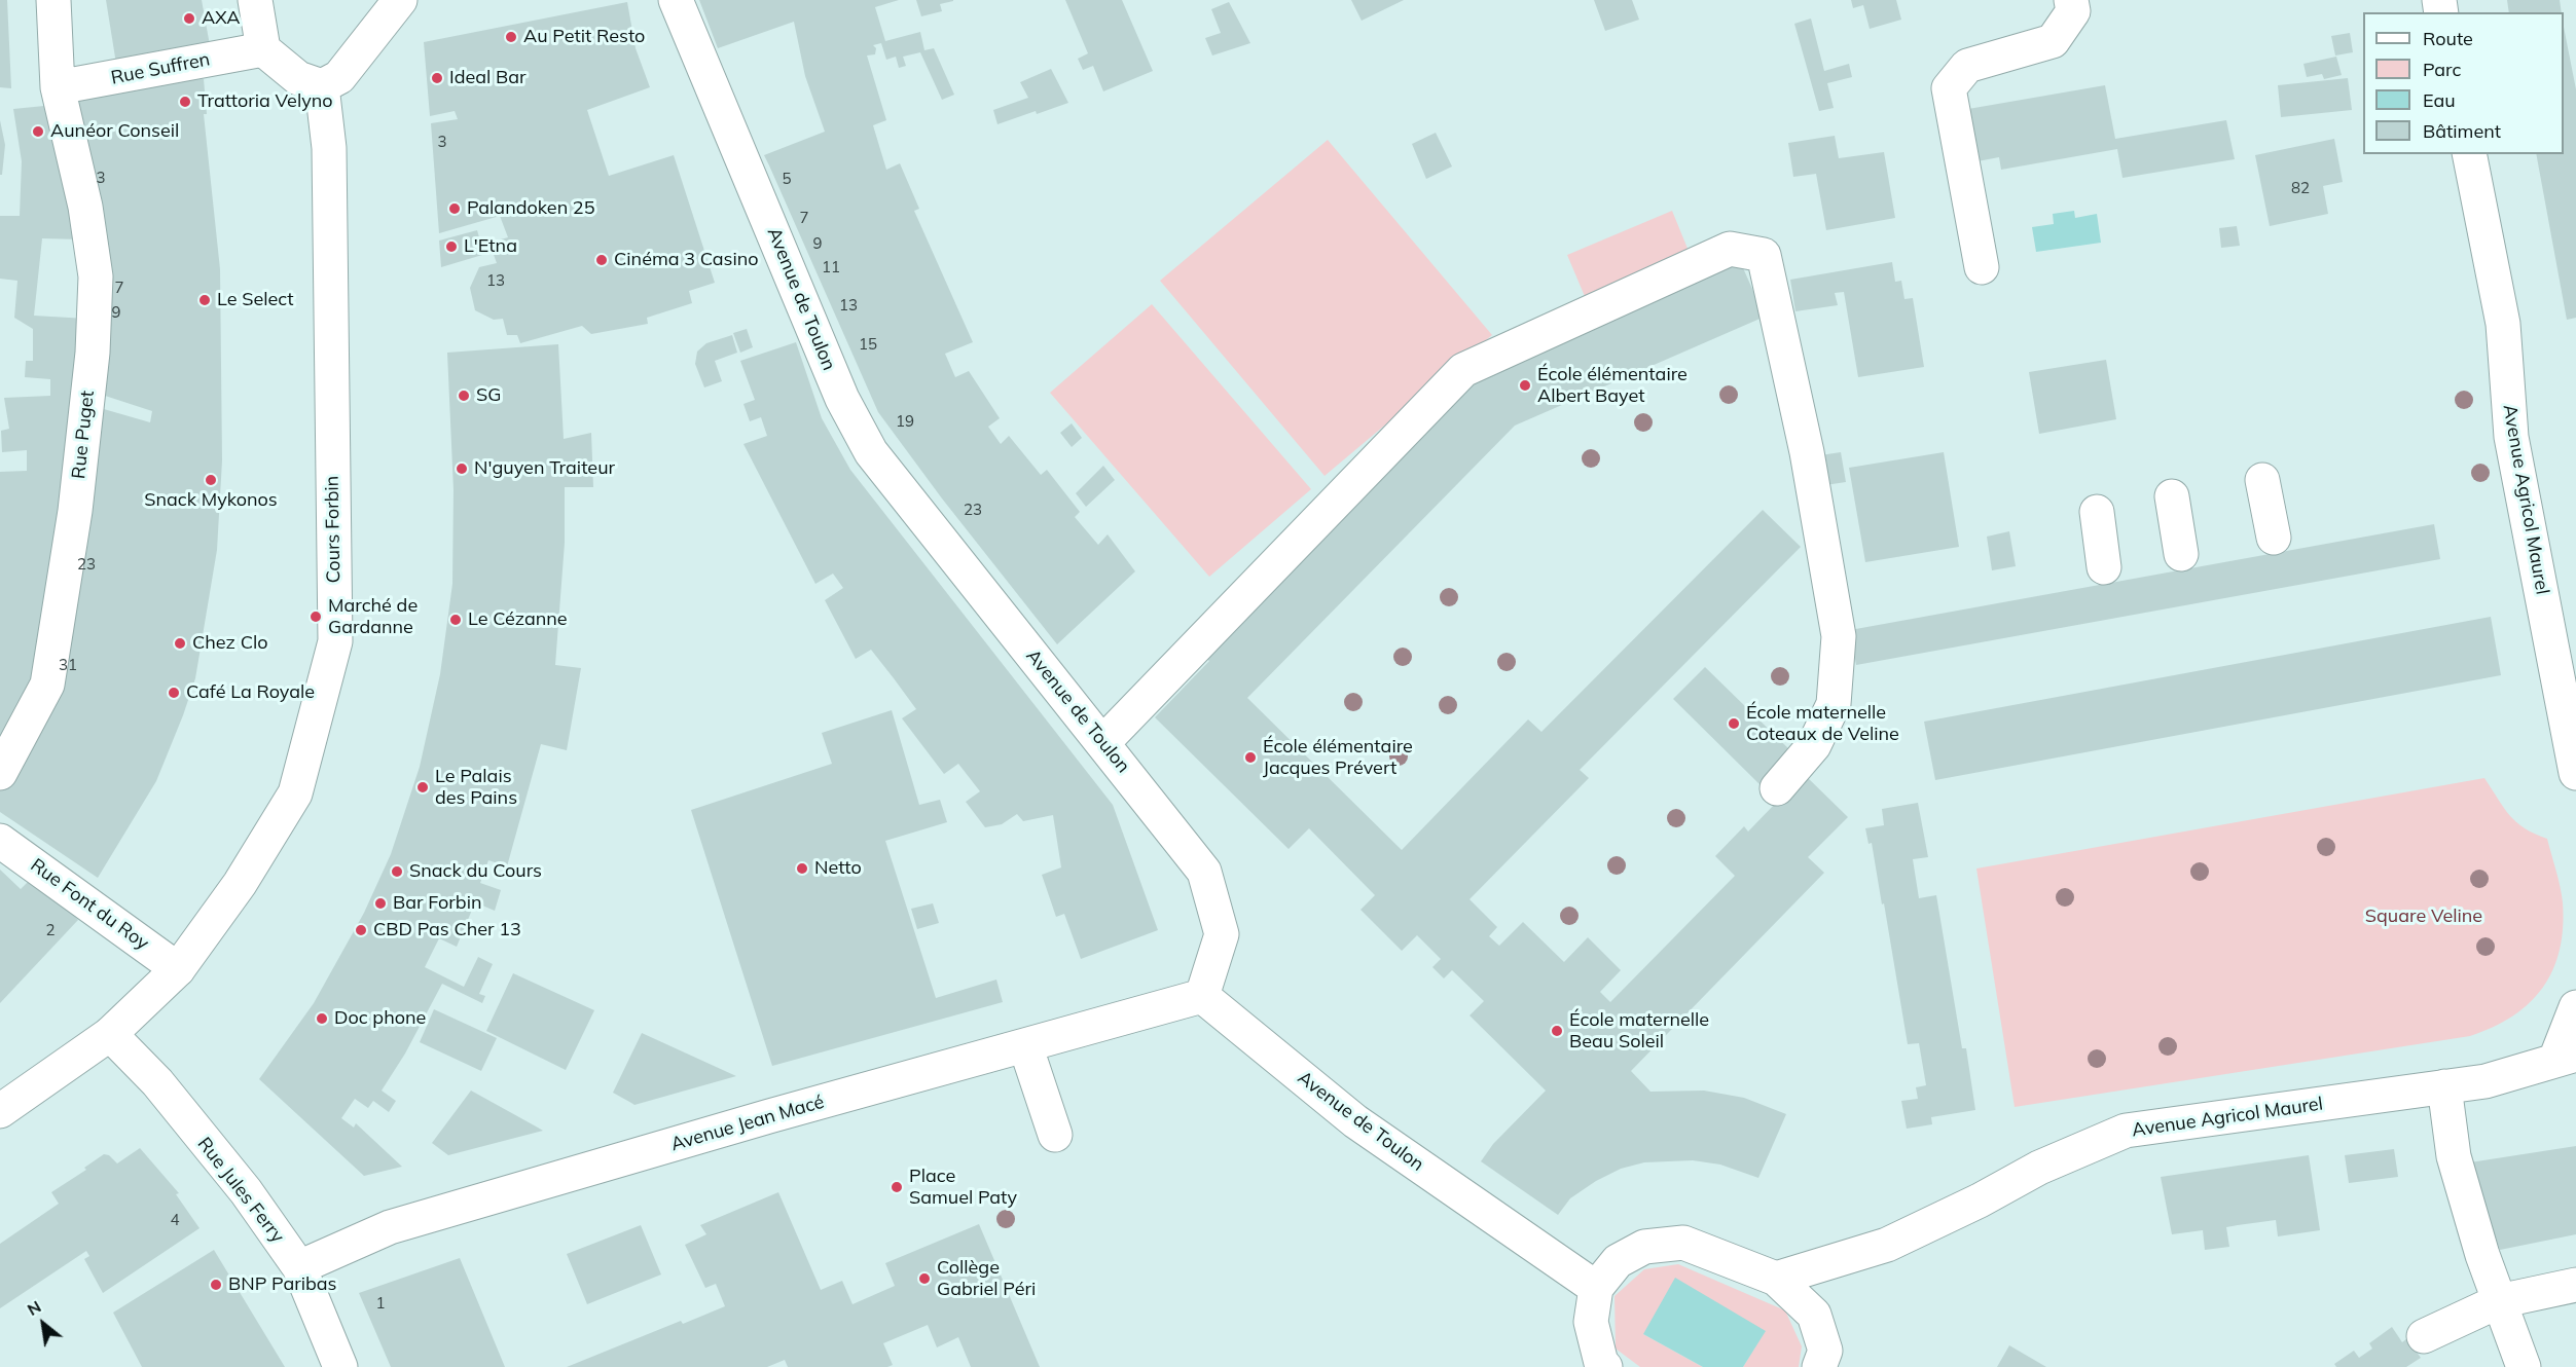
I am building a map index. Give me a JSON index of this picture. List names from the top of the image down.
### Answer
{
  "streets": {
    "street": [
      "Rue Suffren",
      "Avenue de Toulon",
      "Rue Puget",
      "Avenue Agricol Maurel",
      "Cours Forbin",
      "Rue Font du Roy",
      "Avenue Jean Macé",
      "Rue Jules Ferry"
    ]
  },
  "crossings": [
    ["Rue Suffren", "Rue Puget"],
    ["Avenue de Toulon", "Avenue Jean Macé"],
    ["Cours Forbin", "Rue Font du Roy"],
    ["Cours Forbin", "Rue Jules Ferry"],
    ["Avenue Jean Macé", "Rue Jules Ferry"]
  ],
  "parks": ["Square Veline"],
  "places": [
    "AXA",
    "Au Petit Resto",
    "Ideal Bar",
    "Trattoria Velyno",
    "Aunéor Conseil",
    "Palandoken 25",
    "L'Etna",
    "Cinéma 3 Casino",
    "Le Select",
    "École élémentaire Albert Bayet",
    "SG",
    "N'guyen Traiteur",
    "Snack Mykonos",
    "Marché de Gardanne",
    "Le Cézanne",
    "Chez Clo",
    "Café La Royale",
    "École maternelle Coteaux de Veline",
    "École élémentaire Jacques Prévert",
    "Le Palais des Pains",
    "Netto",
    "Snack du Cours",
    "Bar Forbin",
    "CBD Pas Cher 13",
    "Doc phone",
    "École maternelle Beau Soleil",
    "Place Samuel Paty",
    "Collège Gabriel Péri",
    "BNP Paribas"
  ],
  "house_numbers": [
    "3",
    "3",
    "5",
    "82",
    "7",
    "9",
    "11",
    "13",
    "7",
    "13",
    "9",
    "15",
    "19",
    "23",
    "23",
    "31",
    "2",
    "4",
    "1"
  ],
  "legend": [
    "Route",
    "Parc",
    "Eau",
    "Bâtiment"
  ],
  "north": "top left"
}
